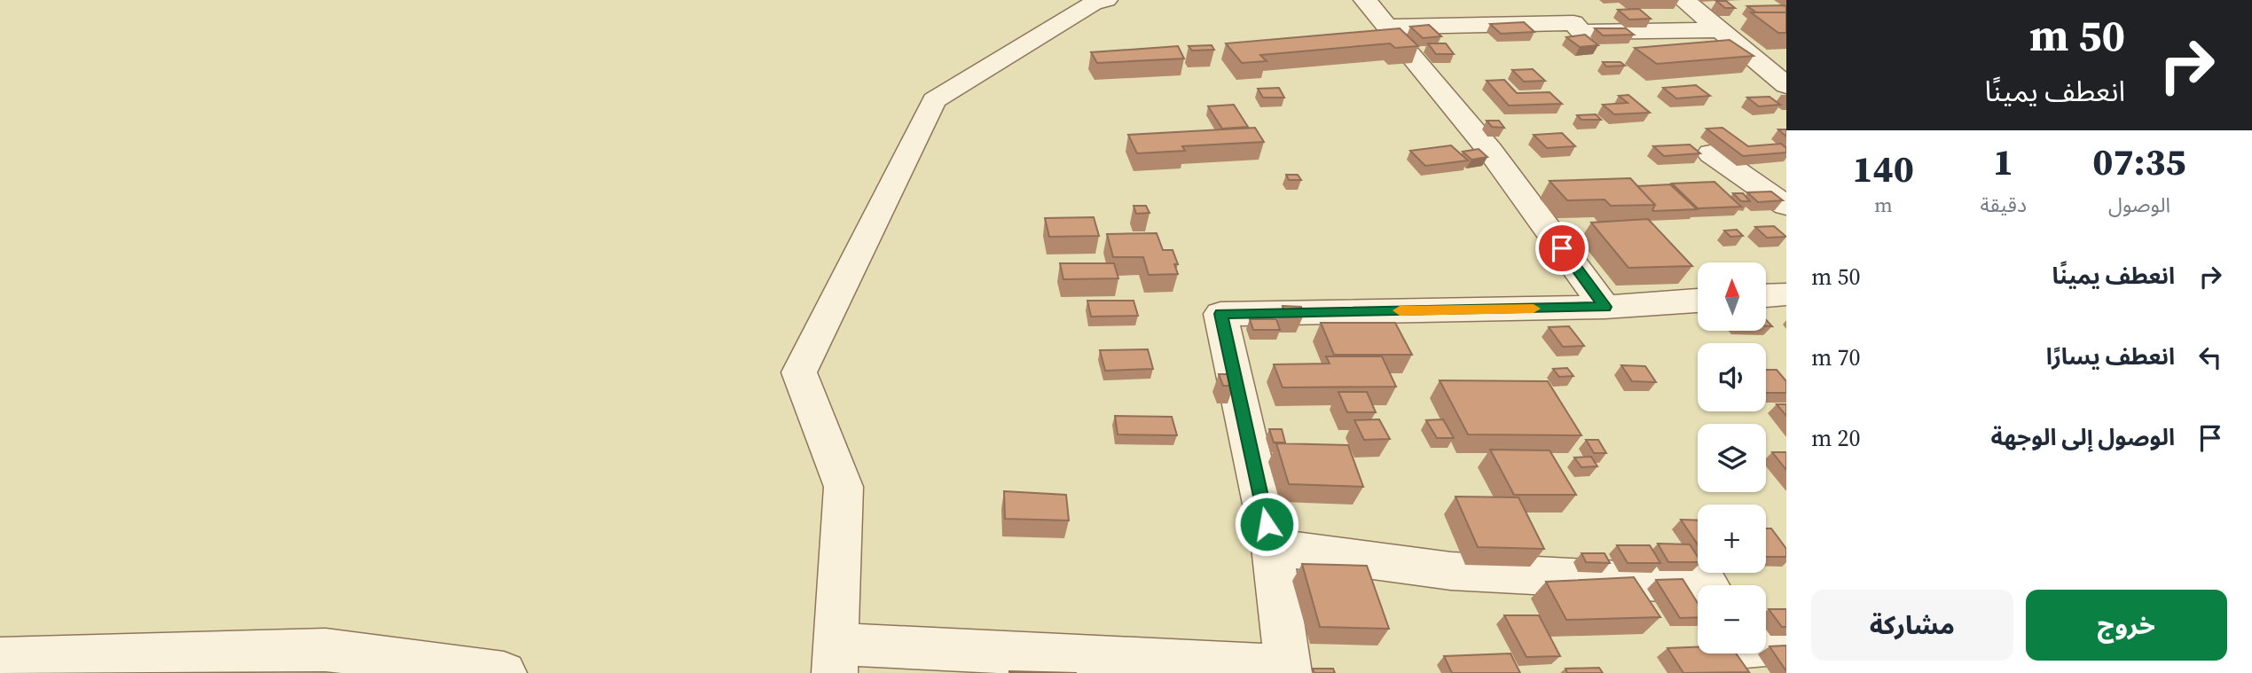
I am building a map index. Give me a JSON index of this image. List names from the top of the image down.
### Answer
{
  "north": "top",
  "page": {
    "turn": ["50 m", "انعطف يمينًا"],
    "eta": [
      "07:35",
      "الوصول",
      "1",
      "دقيقة",
      "140",
      "m"
    ],
    "list": [
      {
        "name": "انعطف يمينًا",
        "value": "50 m"
      },
      {
        "name": "انعطف يسارًا",
        "value": "70 m"
      },
      {
        "name": "الوصول إلى الوجهة",
        "value": "20 m"
      }
    ],
    "map_buttons": ["+", "−"],
    "buttons": ["خروج", "مشاركة"]
  }
}
